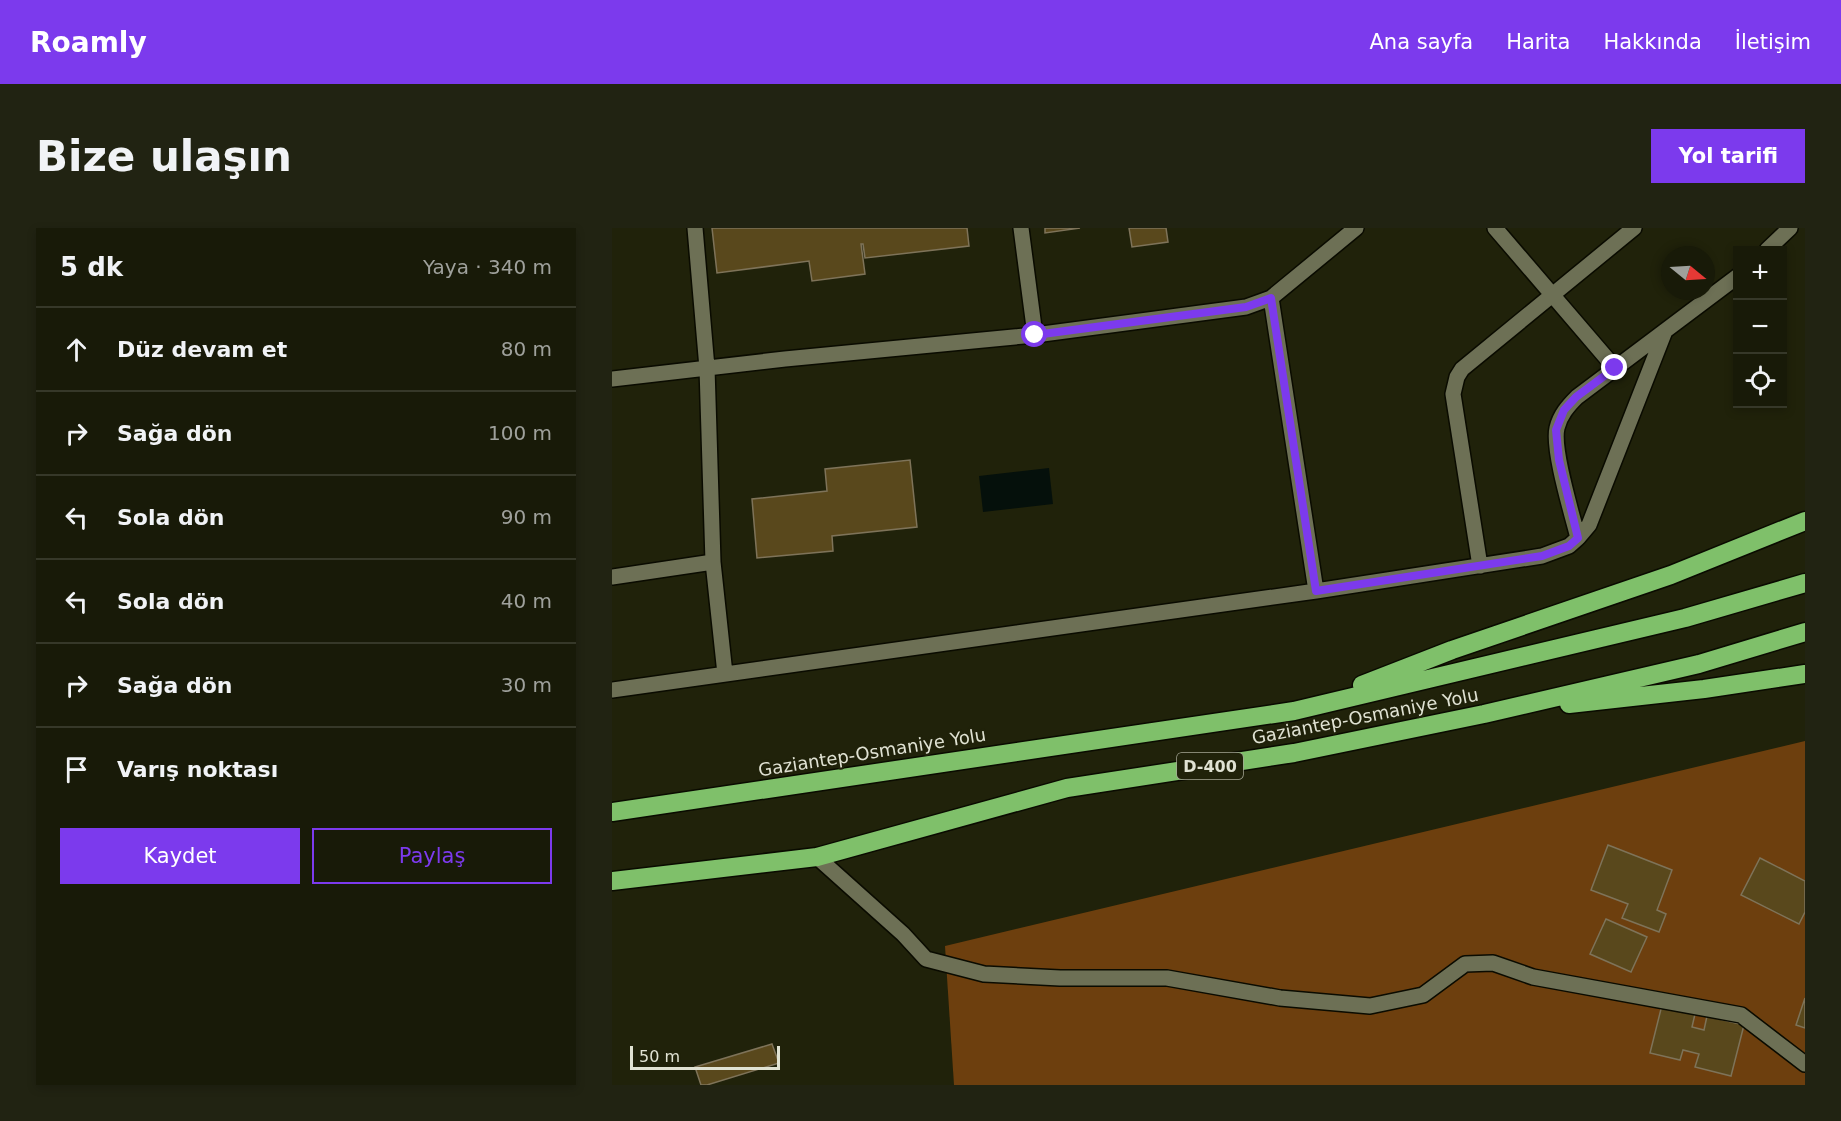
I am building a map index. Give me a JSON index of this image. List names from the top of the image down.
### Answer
{
  "streets": {
    "highway": ["Gaziantep-Osmaniye Yolu", "D-400"]
  },
  "scale_bar": "50 m",
  "north": "right",
  "page": {
    "header": "Roamly",
    "nav": [
      "Ana sayfa",
      "Harita",
      "Hakkında",
      "İletişim"
    ],
    "buttons": [
      "Yol tarifi",
      ["Kaydet", "Paylaş"]
    ],
    "title": "Bize ulaşın",
    "heading": ["5 dk", "Yaya · 340 m"],
    "map_buttons": ["+", "−"],
    "list": [
      ["Düz devam et", "80 m"],
      ["Sağa dön", "100 m"],
      ["Sola dön", "90 m"],
      ["Sola dön", "40 m"],
      ["Sağa dön", "30 m"],
      "Varış noktası"
    ],
    "scale": "50 m"
  }
}
